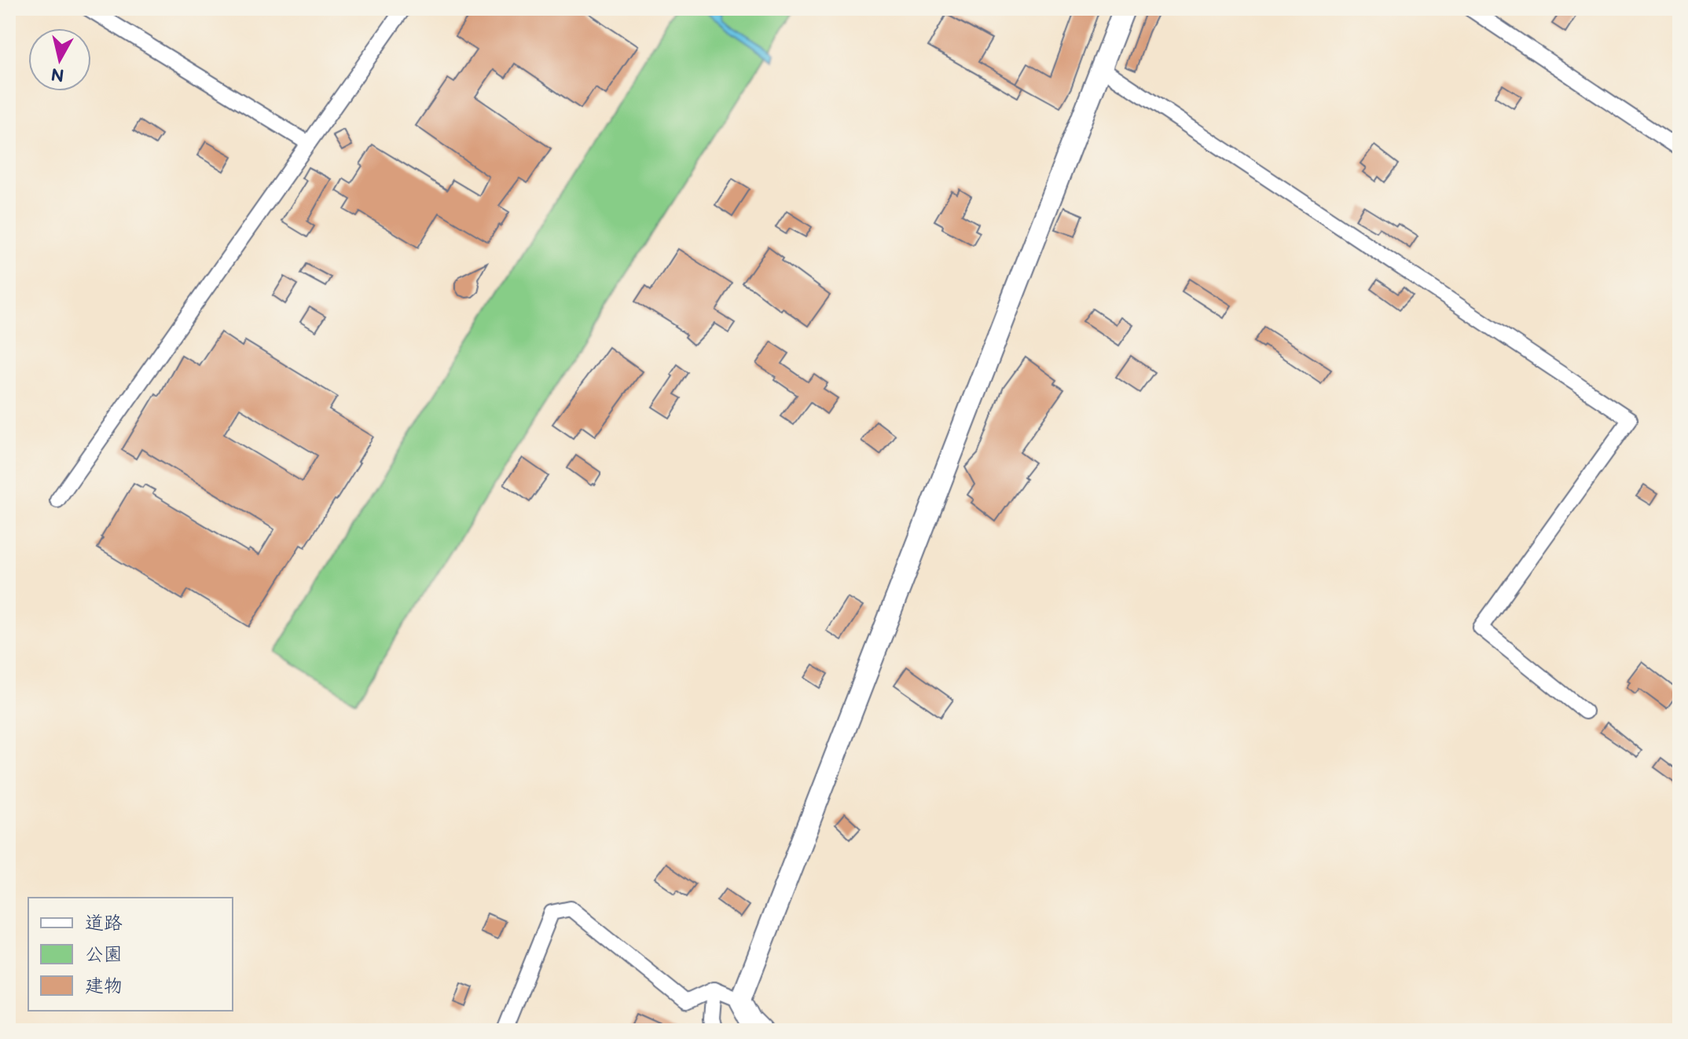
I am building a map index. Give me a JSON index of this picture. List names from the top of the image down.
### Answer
{
  "legend": ["道路", "公園", "建物"],
  "north": "bottom"
}
